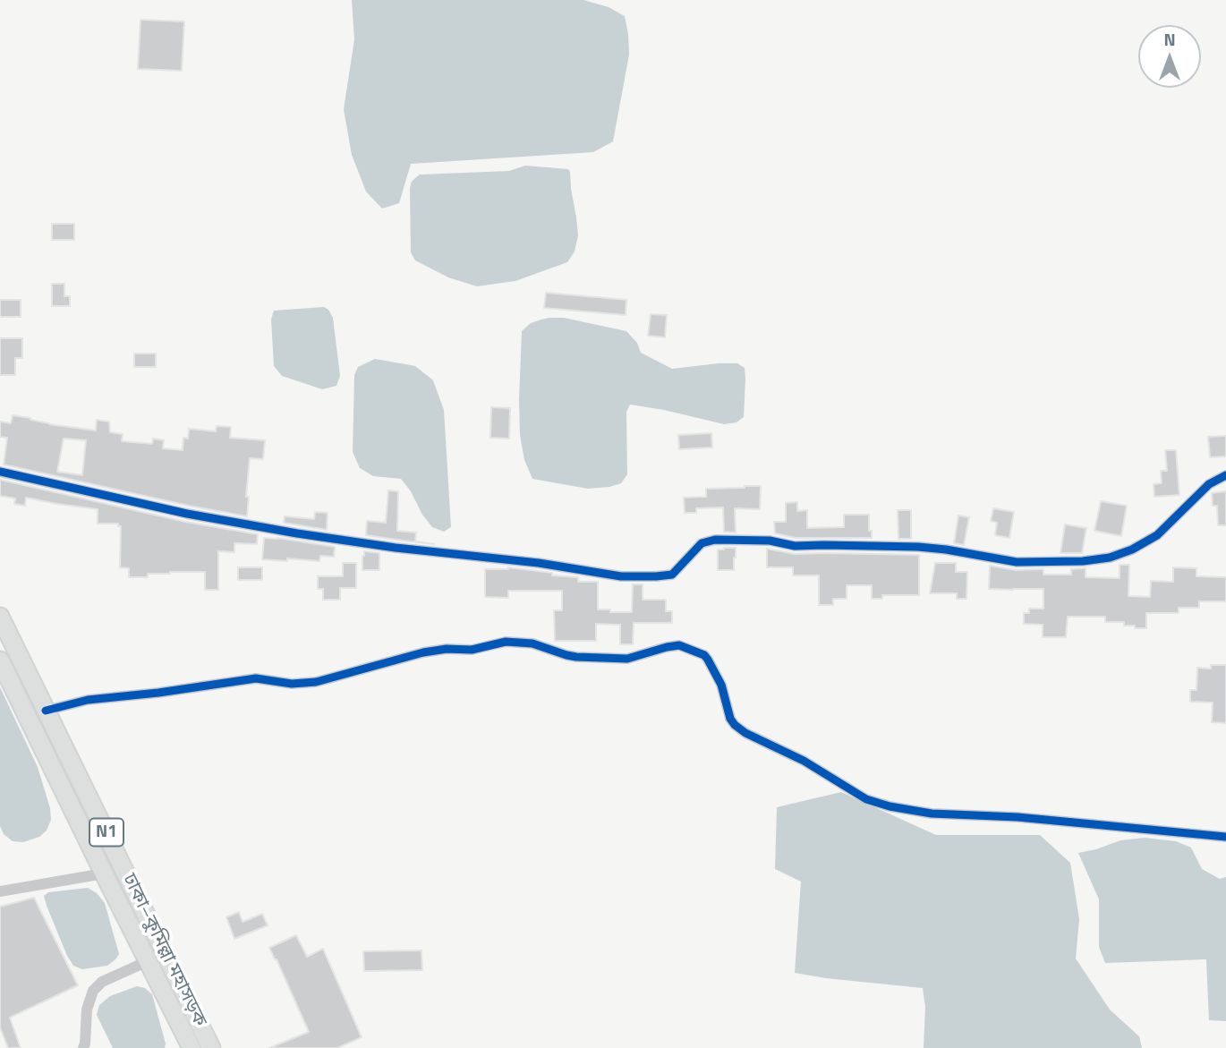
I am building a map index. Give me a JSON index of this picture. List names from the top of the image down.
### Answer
{
  "streets": {
    "highway": ["N1", "ঢাকা–কুমিল্লা মহাসড়ক"]
  },
  "north": "top"
}
